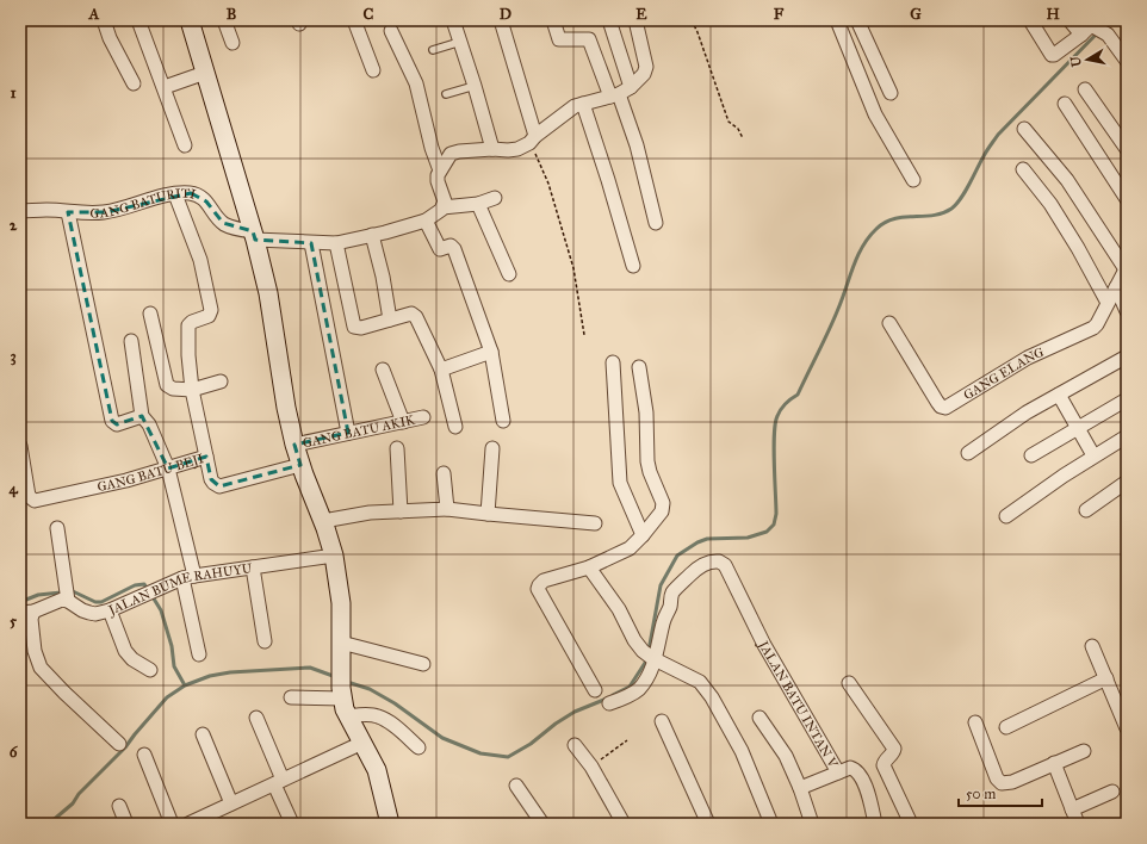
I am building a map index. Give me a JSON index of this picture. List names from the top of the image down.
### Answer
{
  "streets": {
    "street": [
      "GANG BATURITI",
      "GANG ELANG",
      "GANG BATU AKIK",
      "GANG BATU BEJI",
      "JALAN BUME RAHUYU",
      "JALAN BATU INTAN V"
    ]
  },
  "scale_bar": "50 m",
  "north": "left",
  "grid": {
    "columns": [
      "A",
      "B",
      "C",
      "D",
      "E",
      "F",
      "G",
      "H"
    ],
    "rows": [
      "1",
      "2",
      "3",
      "4",
      "5",
      "6"
    ]
  }
}
